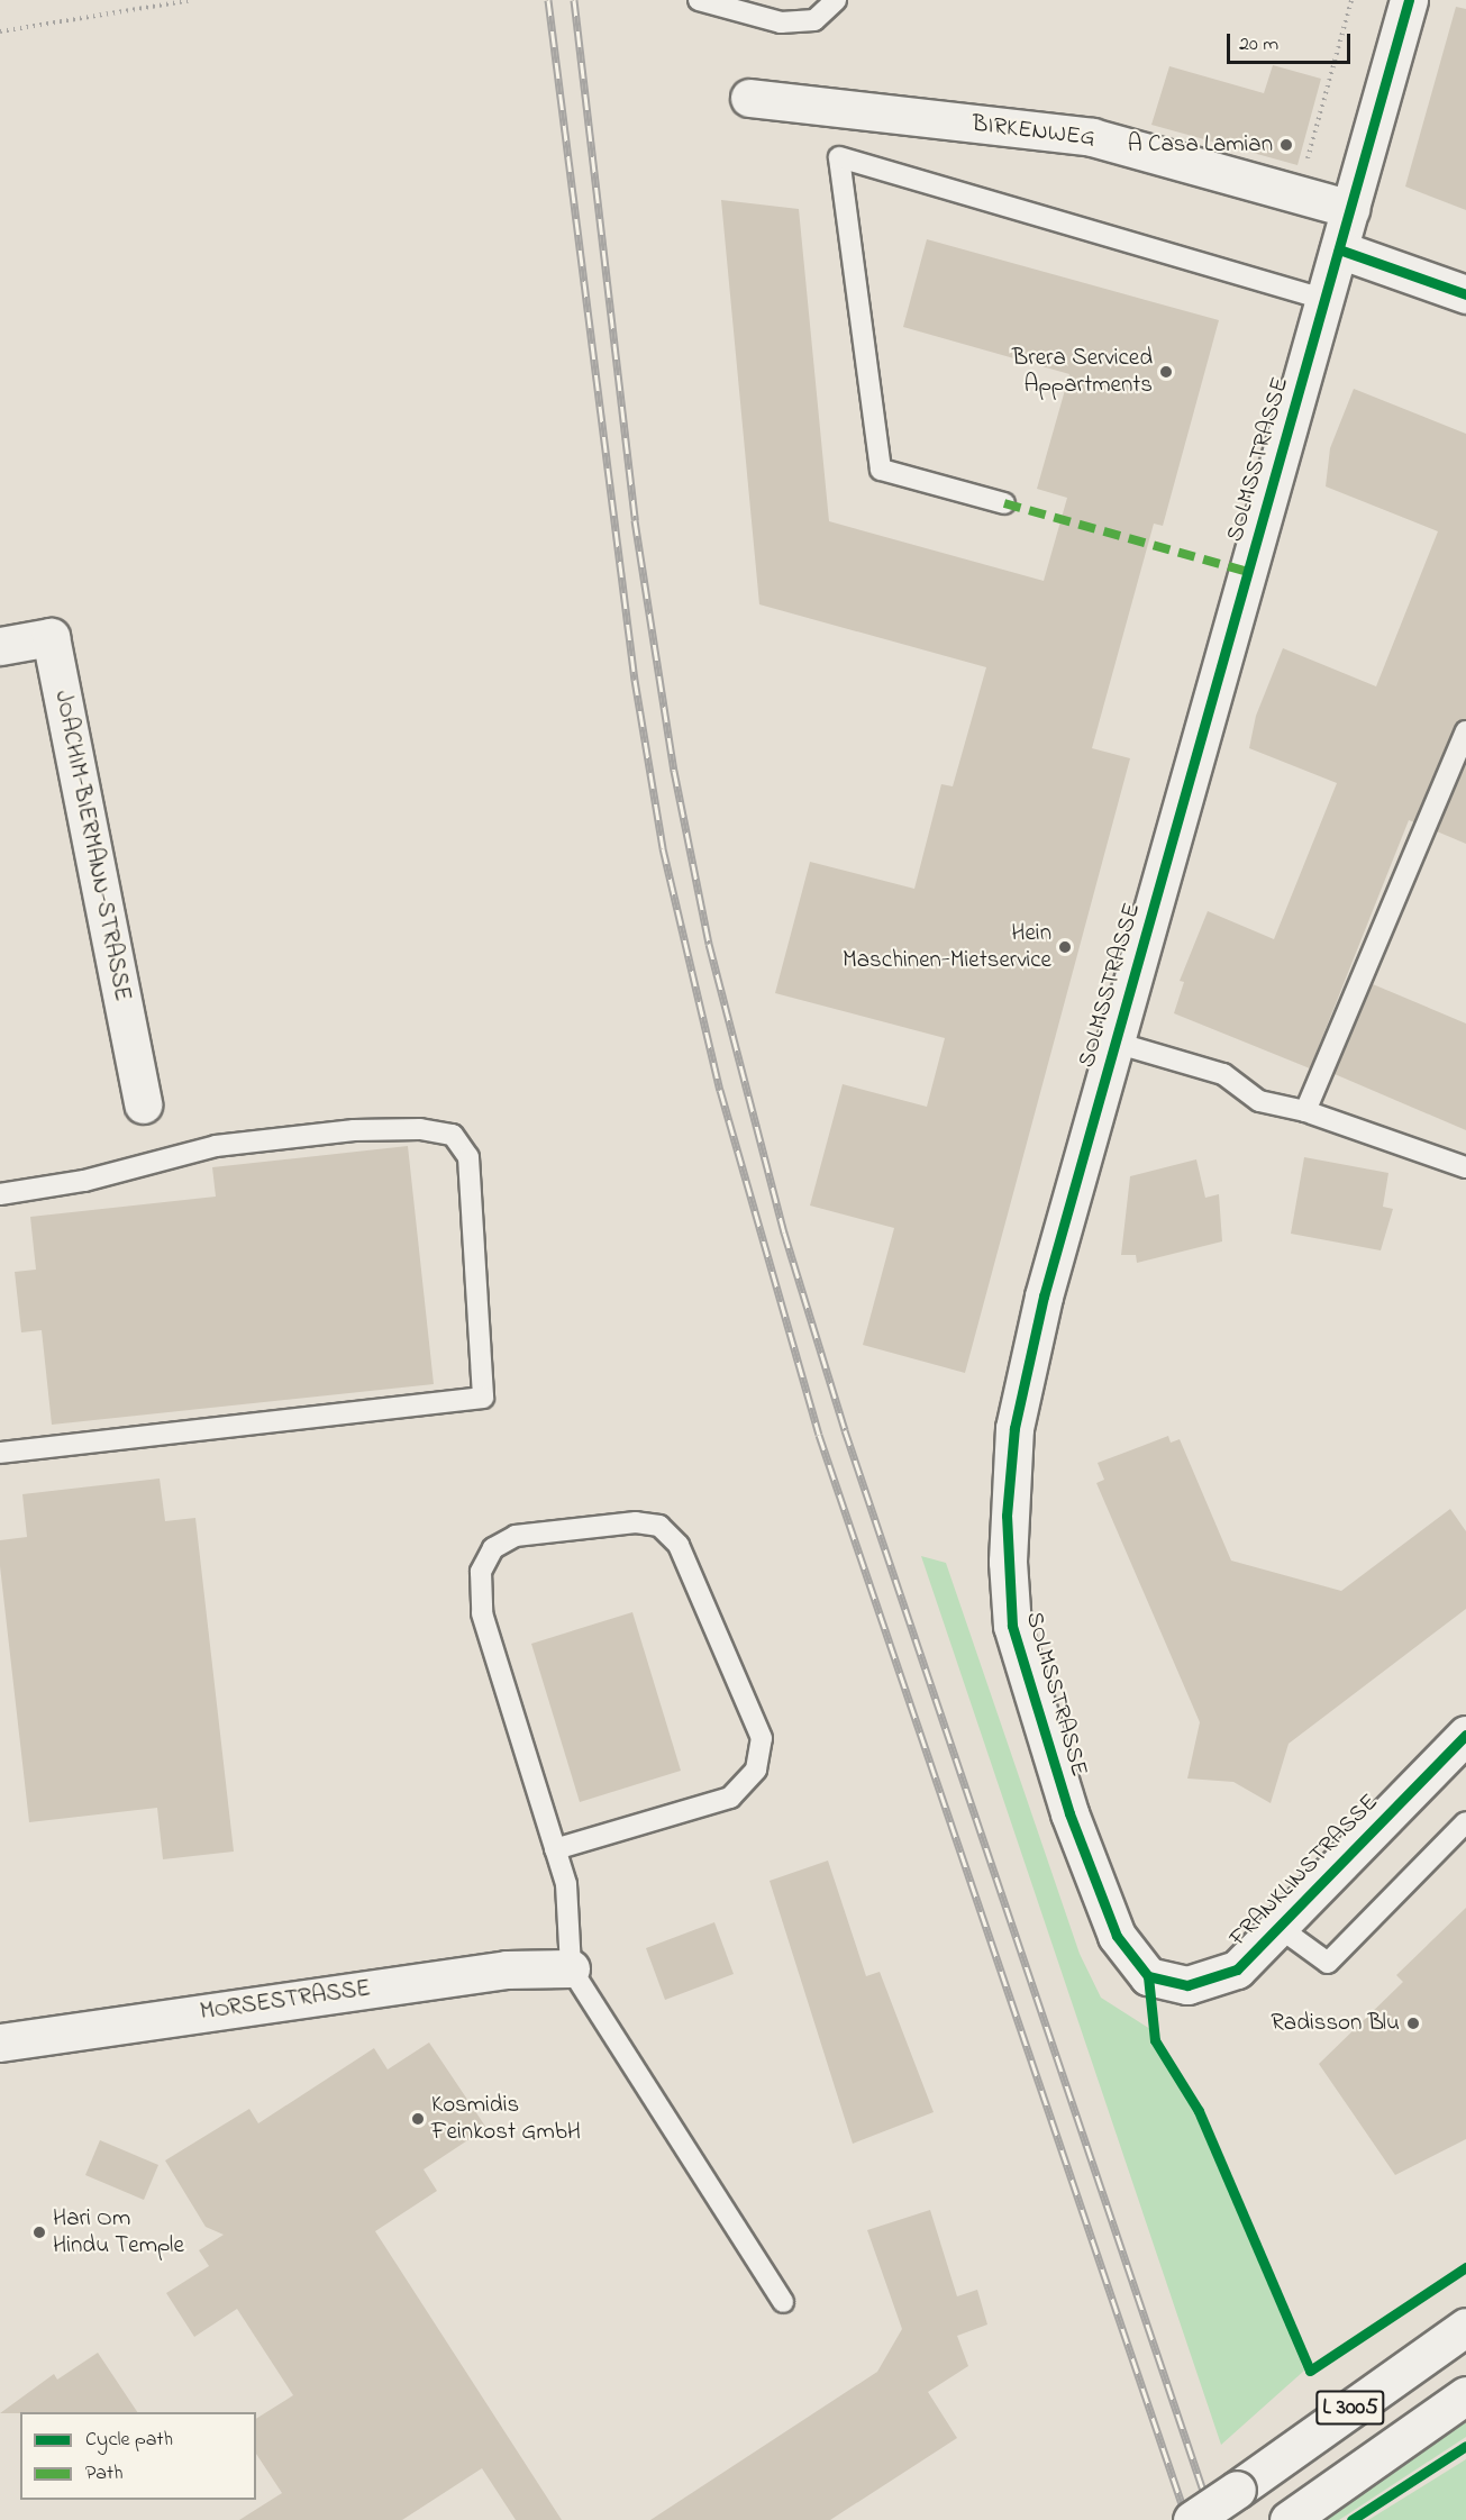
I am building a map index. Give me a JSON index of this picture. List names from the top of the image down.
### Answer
{
  "streets": {
    "street": [
      "BIRKENWEG",
      "SOLMSSTRASSE",
      "JOACHIM-BIERMANN-STRASSE",
      "FRANKLINSTRASSE",
      "MORSESTRASSE",
      "L 3005"
    ]
  },
  "crossings": [
    ["BIRKENWEG", "SOLMSSTRASSE"],
    ["SOLMSSTRASSE", "FRANKLINSTRASSE"]
  ],
  "places": [
    "A Casa Lamian",
    "Brera Serviced Appartments",
    "Hein Maschinen-Mietservice",
    "Radisson Blu",
    "Kosmidis Feinkost GmbH",
    "Hari Om Hindu Temple"
  ],
  "legend": ["Cycle path", "Path"],
  "scale_bar": "20 m"
}
